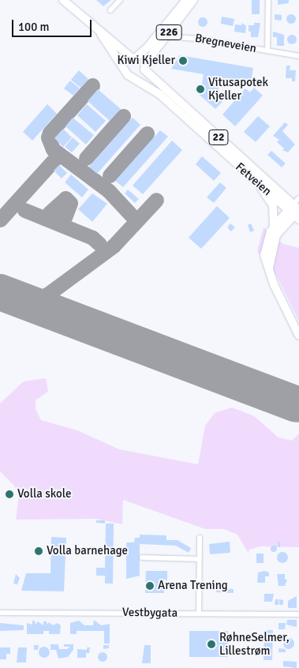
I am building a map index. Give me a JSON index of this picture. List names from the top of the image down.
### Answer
{
  "streets": {
    "main road": ["226", "22", "Fetveien"],
    "street": ["Bregneveien", "Vestbygata"]
  },
  "crossings": [
    ["226", "Bregneveien"],
    ["226", "22"],
    ["226", "Fetveien"],
    ["22", "Fetveien"]
  ],
  "places": [
    "Kiwi Kjeller",
    "Vitusapotek Kjeller",
    "Volla skole",
    "Volla barnehage",
    "Arena Trening",
    "RøhneSelmer, Lillestrøm"
  ],
  "scale_bar": "100 m"
}
